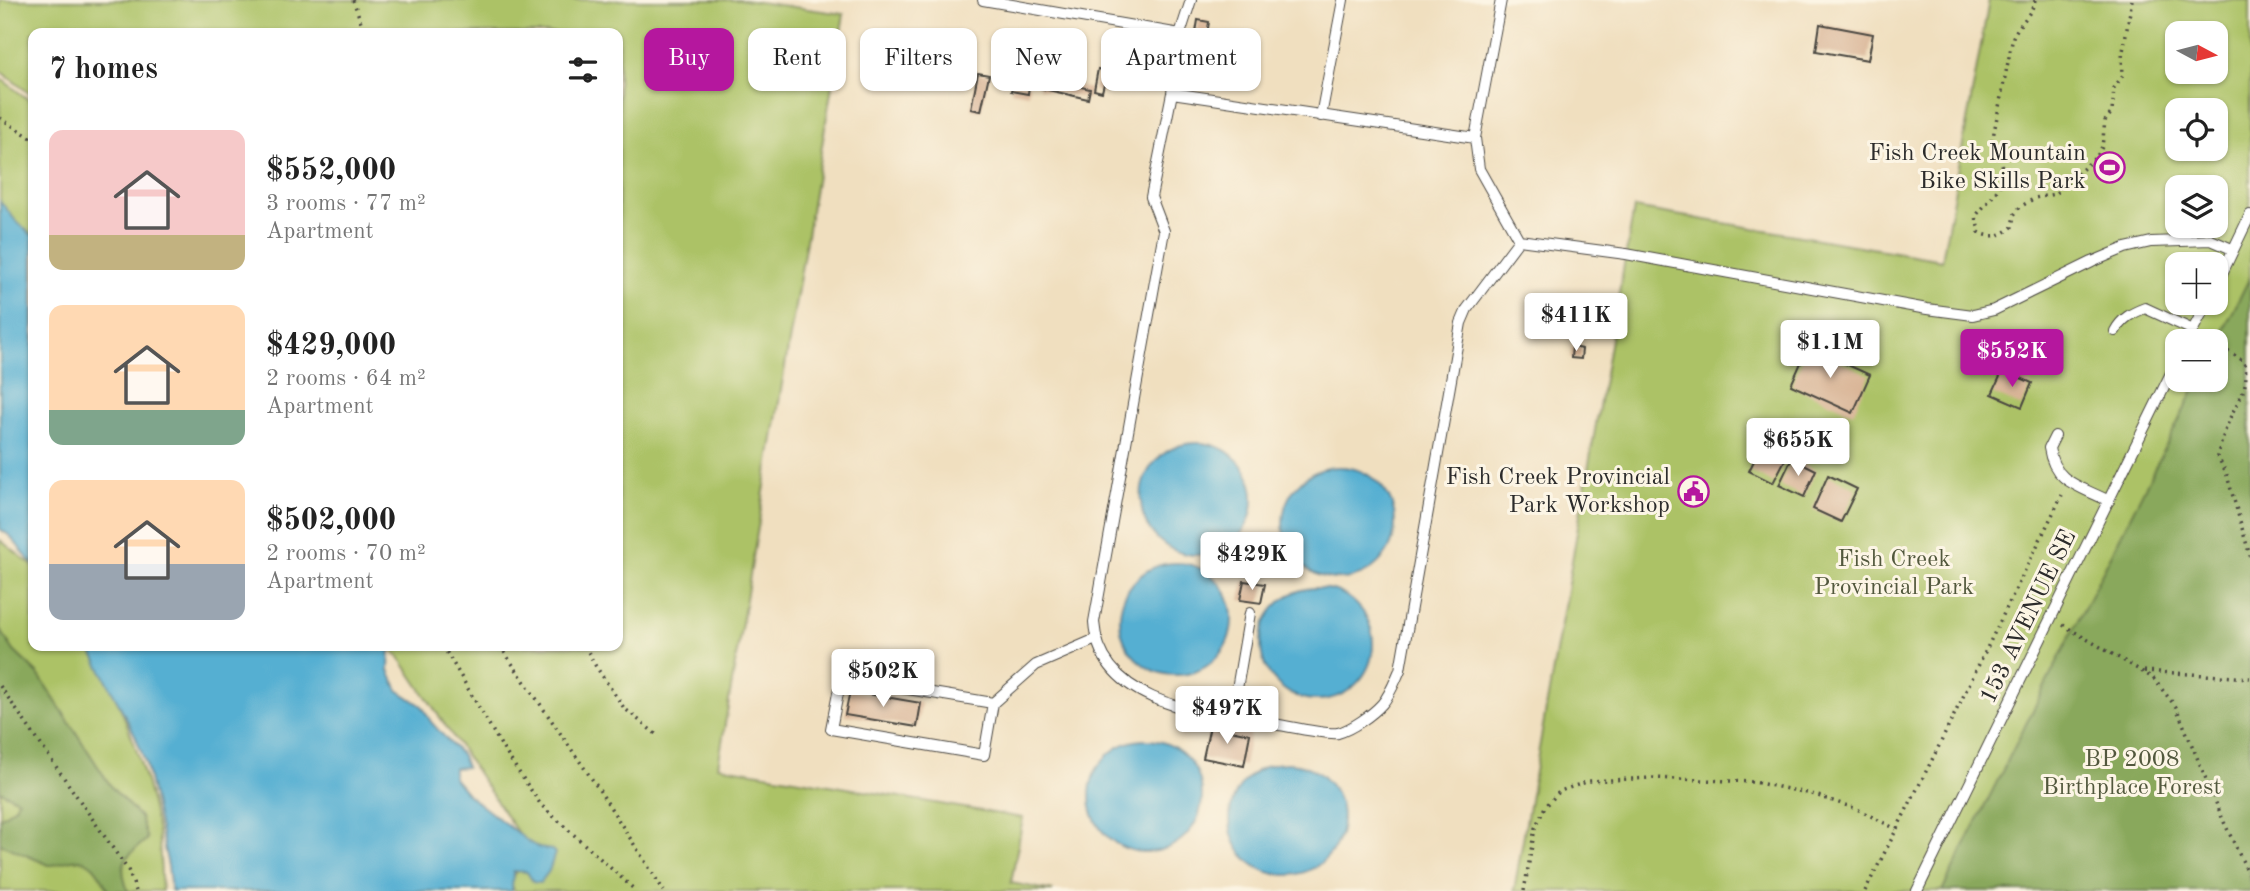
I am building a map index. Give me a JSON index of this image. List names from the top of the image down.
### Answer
{
  "streets": {
    "lane": ["153 AVENUE SE"]
  },
  "parks": ["Fish Creek Provincial Park", "BP 2008 Birthplace Forest"],
  "places": {
    "sports": ["Fish Creek Mountain Bike Skills Park"],
    "public building": ["Fish Creek Provincial Park Workshop"]
  },
  "north": "right",
  "page": {
    "map_buttons": ["+", "−"],
    "chip": [
      "Buy",
      "Rent",
      "Filters",
      "New",
      "Apartment"
    ],
    "heading": "7 homes",
    "list": [
      {
        "name": "$552,000",
        "note": "3 rooms · 77 m² · Apartment"
      },
      {
        "name": "$429,000",
        "note": "2 rooms · 64 m² · Apartment"
      },
      {
        "name": "$502,000",
        "note": "2 rooms · 70 m² · Apartment"
      }
    ],
    "price": [
      "$411K",
      "$1.1M",
      "$552K",
      "$655K",
      "$429K",
      "$502K",
      "$497K"
    ]
  }
}
